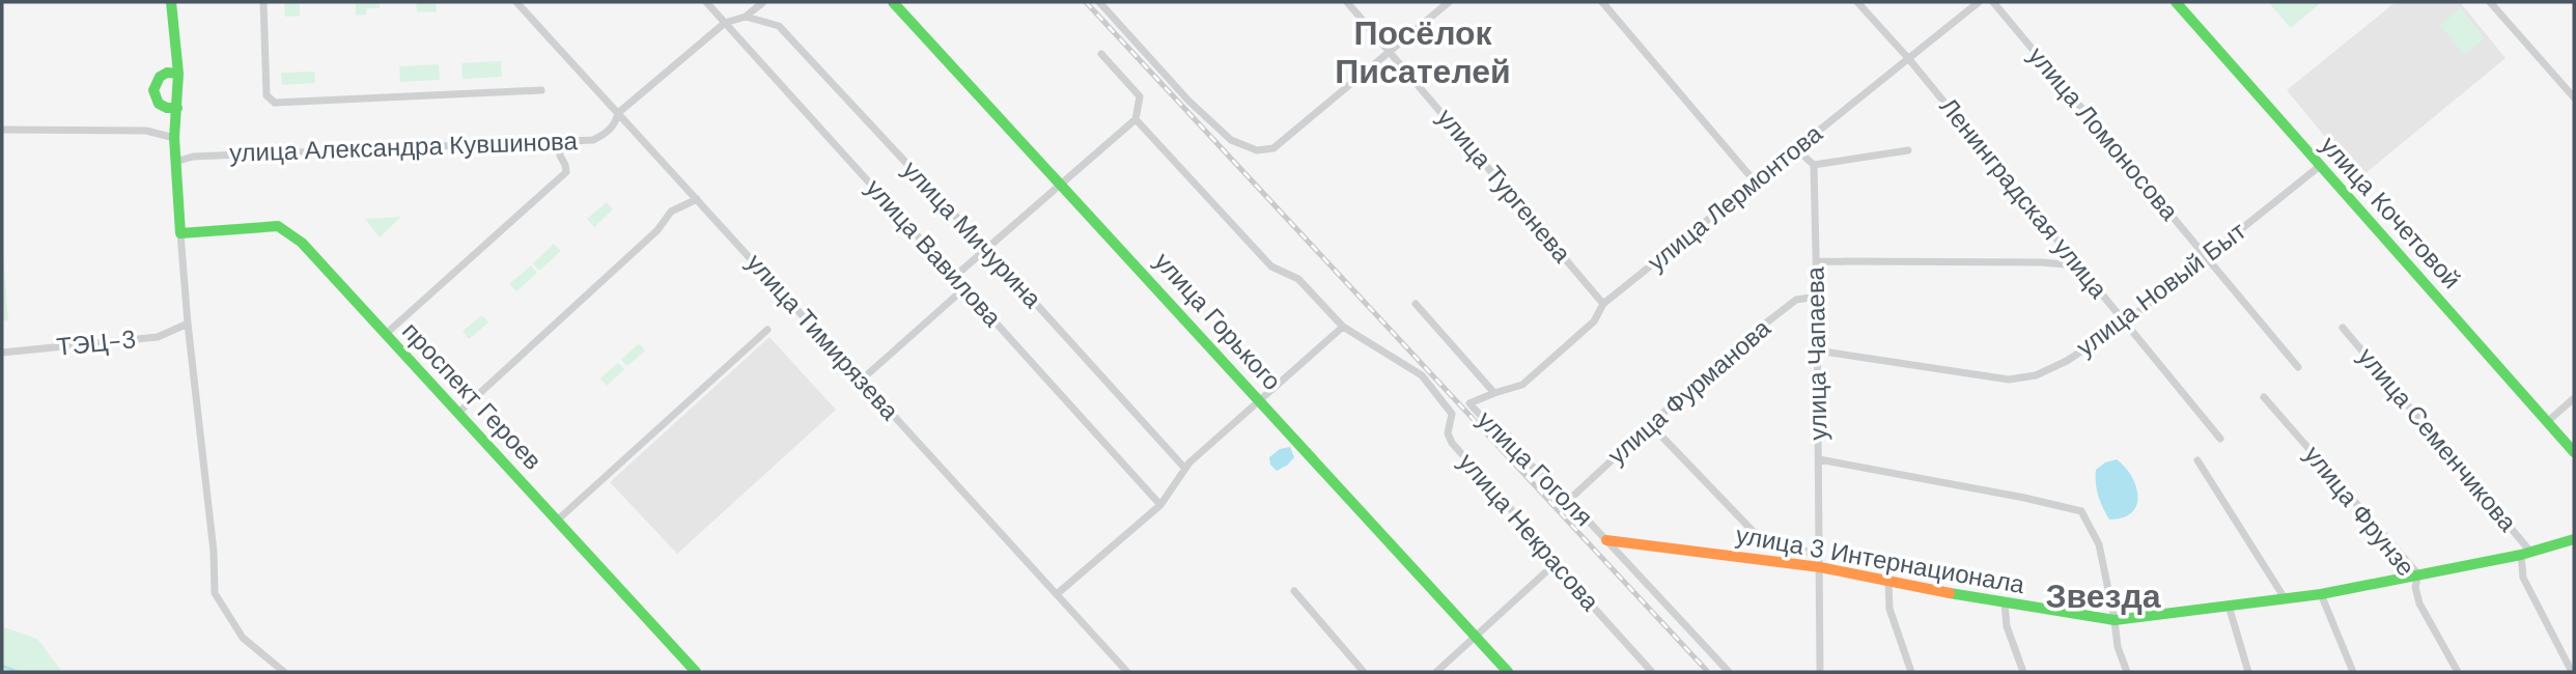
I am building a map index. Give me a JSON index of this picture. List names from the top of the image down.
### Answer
{
  "streets": {
    "street": [
      "улица Ломоносова",
      "улица Александра Кувшинова",
      "улица Тургенева",
      "улица Лермонтова",
      "Ленинградская улица",
      "улица Кочетовой",
      "улица Мичурина",
      "улица Вавилова",
      "улица Новый Быт",
      "улица Горького",
      "улица Тимирязева",
      "ТЭЦ-3",
      "улица Чапаева",
      "улица Фурманова",
      "проспект Героев",
      "улица Семенчикова",
      "улица Гоголя",
      "улица Фрунзе",
      "улица Некрасова",
      "улица 3 Интернационала"
    ]
  },
  "crossings": [
    ["улица Ломоносова", "улица Новый Быт"],
    ["улица Александра Кувшинова", "улица Вавилова"],
    ["улица Александра Кувшинова", "улица Тимирязева"],
    ["улица Тургенева", "улица Лермонтова"],
    ["улица Лермонтова", "Ленинградская улица"],
    ["улица Лермонтова", "улица Гоголя"],
    ["Ленинградская улица", "улица Новый Быт"],
    ["улица Кочетовой", "улица Новый Быт"],
    ["улица Новый Быт", "улица Чапаева"],
    ["улица Чапаева", "улица Фурманова"],
    ["улица Чапаева", "улица 3 Интернационала"],
    ["улица Фурманова", "улица Гоголя"],
    ["улица Семенчикова", "улица 3 Интернационала"],
    ["улица Гоголя", "улица 3 Интернационала"],
    ["улица Фрунзе", "улица 3 Интернационала"]
  ],
  "districts": ["Посёлок Писателей", "Звезда"]
}
